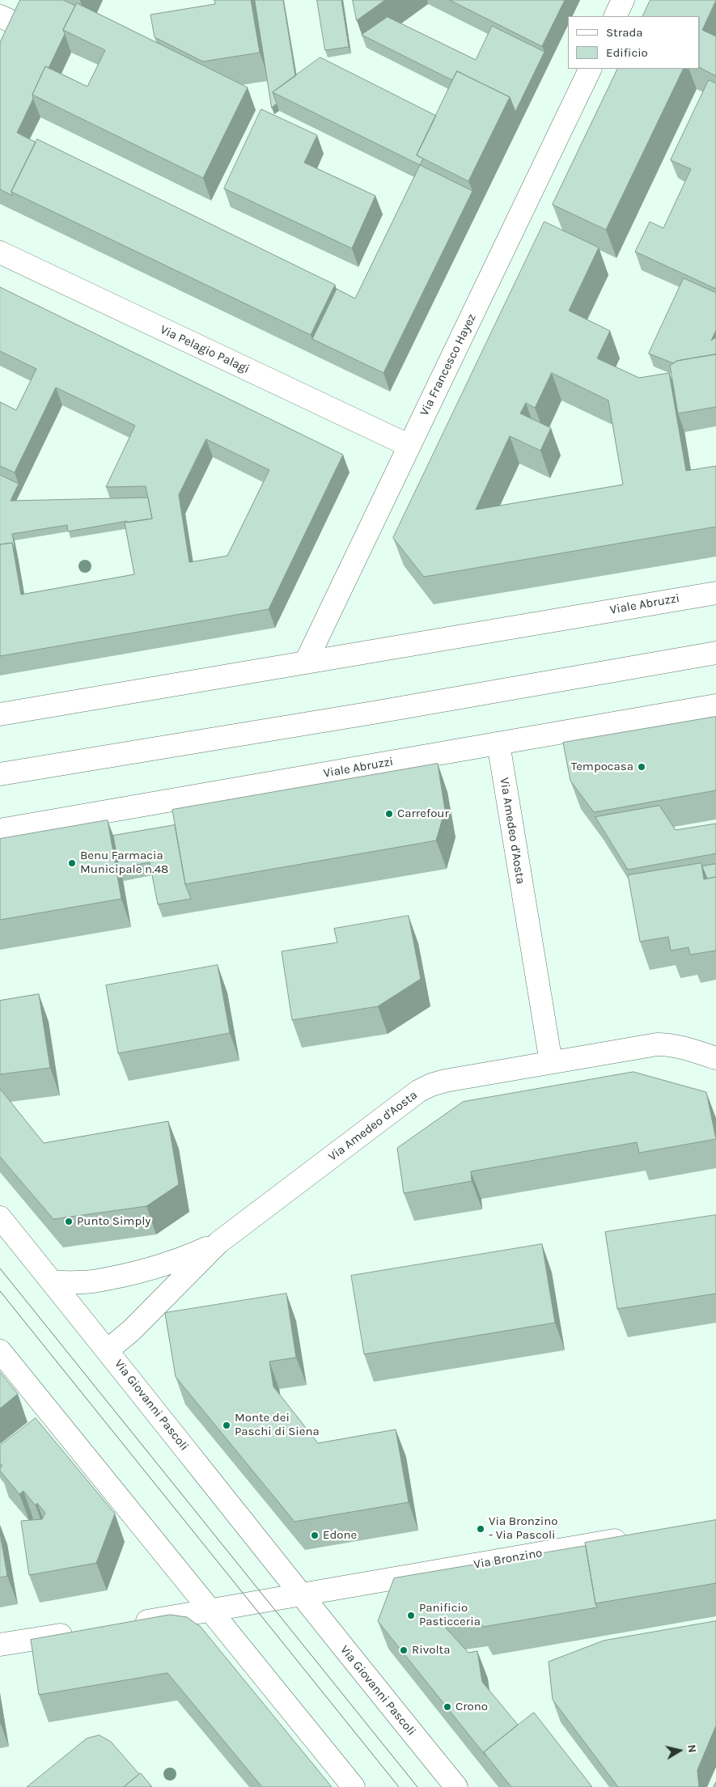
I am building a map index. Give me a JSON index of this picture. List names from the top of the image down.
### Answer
{
  "streets": {
    "street": [
      "Via Pelagio Palagi",
      "Via Francesco Hayez",
      "Viale Abruzzi",
      "Via Amedeo d'Aosta",
      "Via Giovanni Pascoli",
      "Via Bronzino"
    ]
  },
  "crossings": [
    ["Via Pelagio Palagi", "Via Francesco Hayez"],
    ["Via Francesco Hayez", "Viale Abruzzi"],
    ["Viale Abruzzi", "Via Amedeo d'Aosta"],
    ["Via Amedeo d'Aosta", "Via Giovanni Pascoli"],
    ["Via Giovanni Pascoli", "Via Bronzino"]
  ],
  "places": [
    "Tempocasa",
    "Carrefour",
    "Benu Farmacia Municipale n.48",
    "Punto Simply",
    "Monte dei Paschi di Siena",
    "Via Bronzino - Via Pascoli",
    "Edone",
    "Panificio Pasticceria",
    "Rivolta",
    "Crono"
  ],
  "legend": ["Strada", "Edificio"],
  "north": "right"
}
